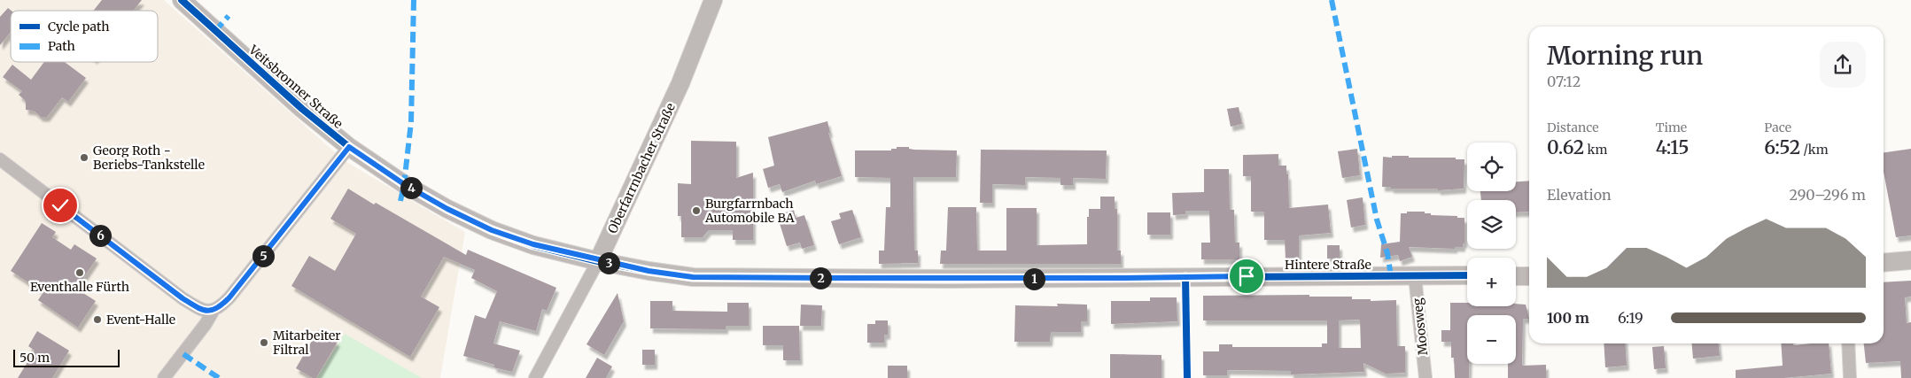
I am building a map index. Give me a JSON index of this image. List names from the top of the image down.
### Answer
{
  "streets": {
    "street": [
      "Veitsbronner Straße",
      "Oberfarrnbacher Straße",
      "Hintere Straße",
      "Moosweg"
    ]
  },
  "crossings": [
    ["Veitsbronner Straße", "Oberfarrnbacher Straße"],
    ["Veitsbronner Straße", "Hintere Straße"],
    ["Oberfarrnbacher Straße", "Hintere Straße"],
    ["Hintere Straße", "Moosweg"]
  ],
  "places": [
    "Georg Roth - Beriebs-Tankstelle",
    "Burgfarrnbach Automobile BA",
    "Eventhalle Fürth",
    "Event-Halle",
    "Mitarbeiter Filtral"
  ],
  "legend": ["Cycle path", "Path"],
  "scale_bar": "50 m",
  "page": {
    "heading": ["Morning run", "07:12"],
    "stats": [
      ["Distance", "0.62 km"],
      ["Time", "4:15"],
      ["Pace", "6:52 /km"]
    ],
    "map_buttons": ["+", "−"],
    "pins": [
      "4",
      "6",
      "5",
      "3",
      "2",
      "1"
    ],
    "chart": ["Elevation", "290–296 m"],
    "list": [
      {
        "name": "100 m",
        "note": "6:19"
      }
    ],
    "scale": "50 m"
  }
}
